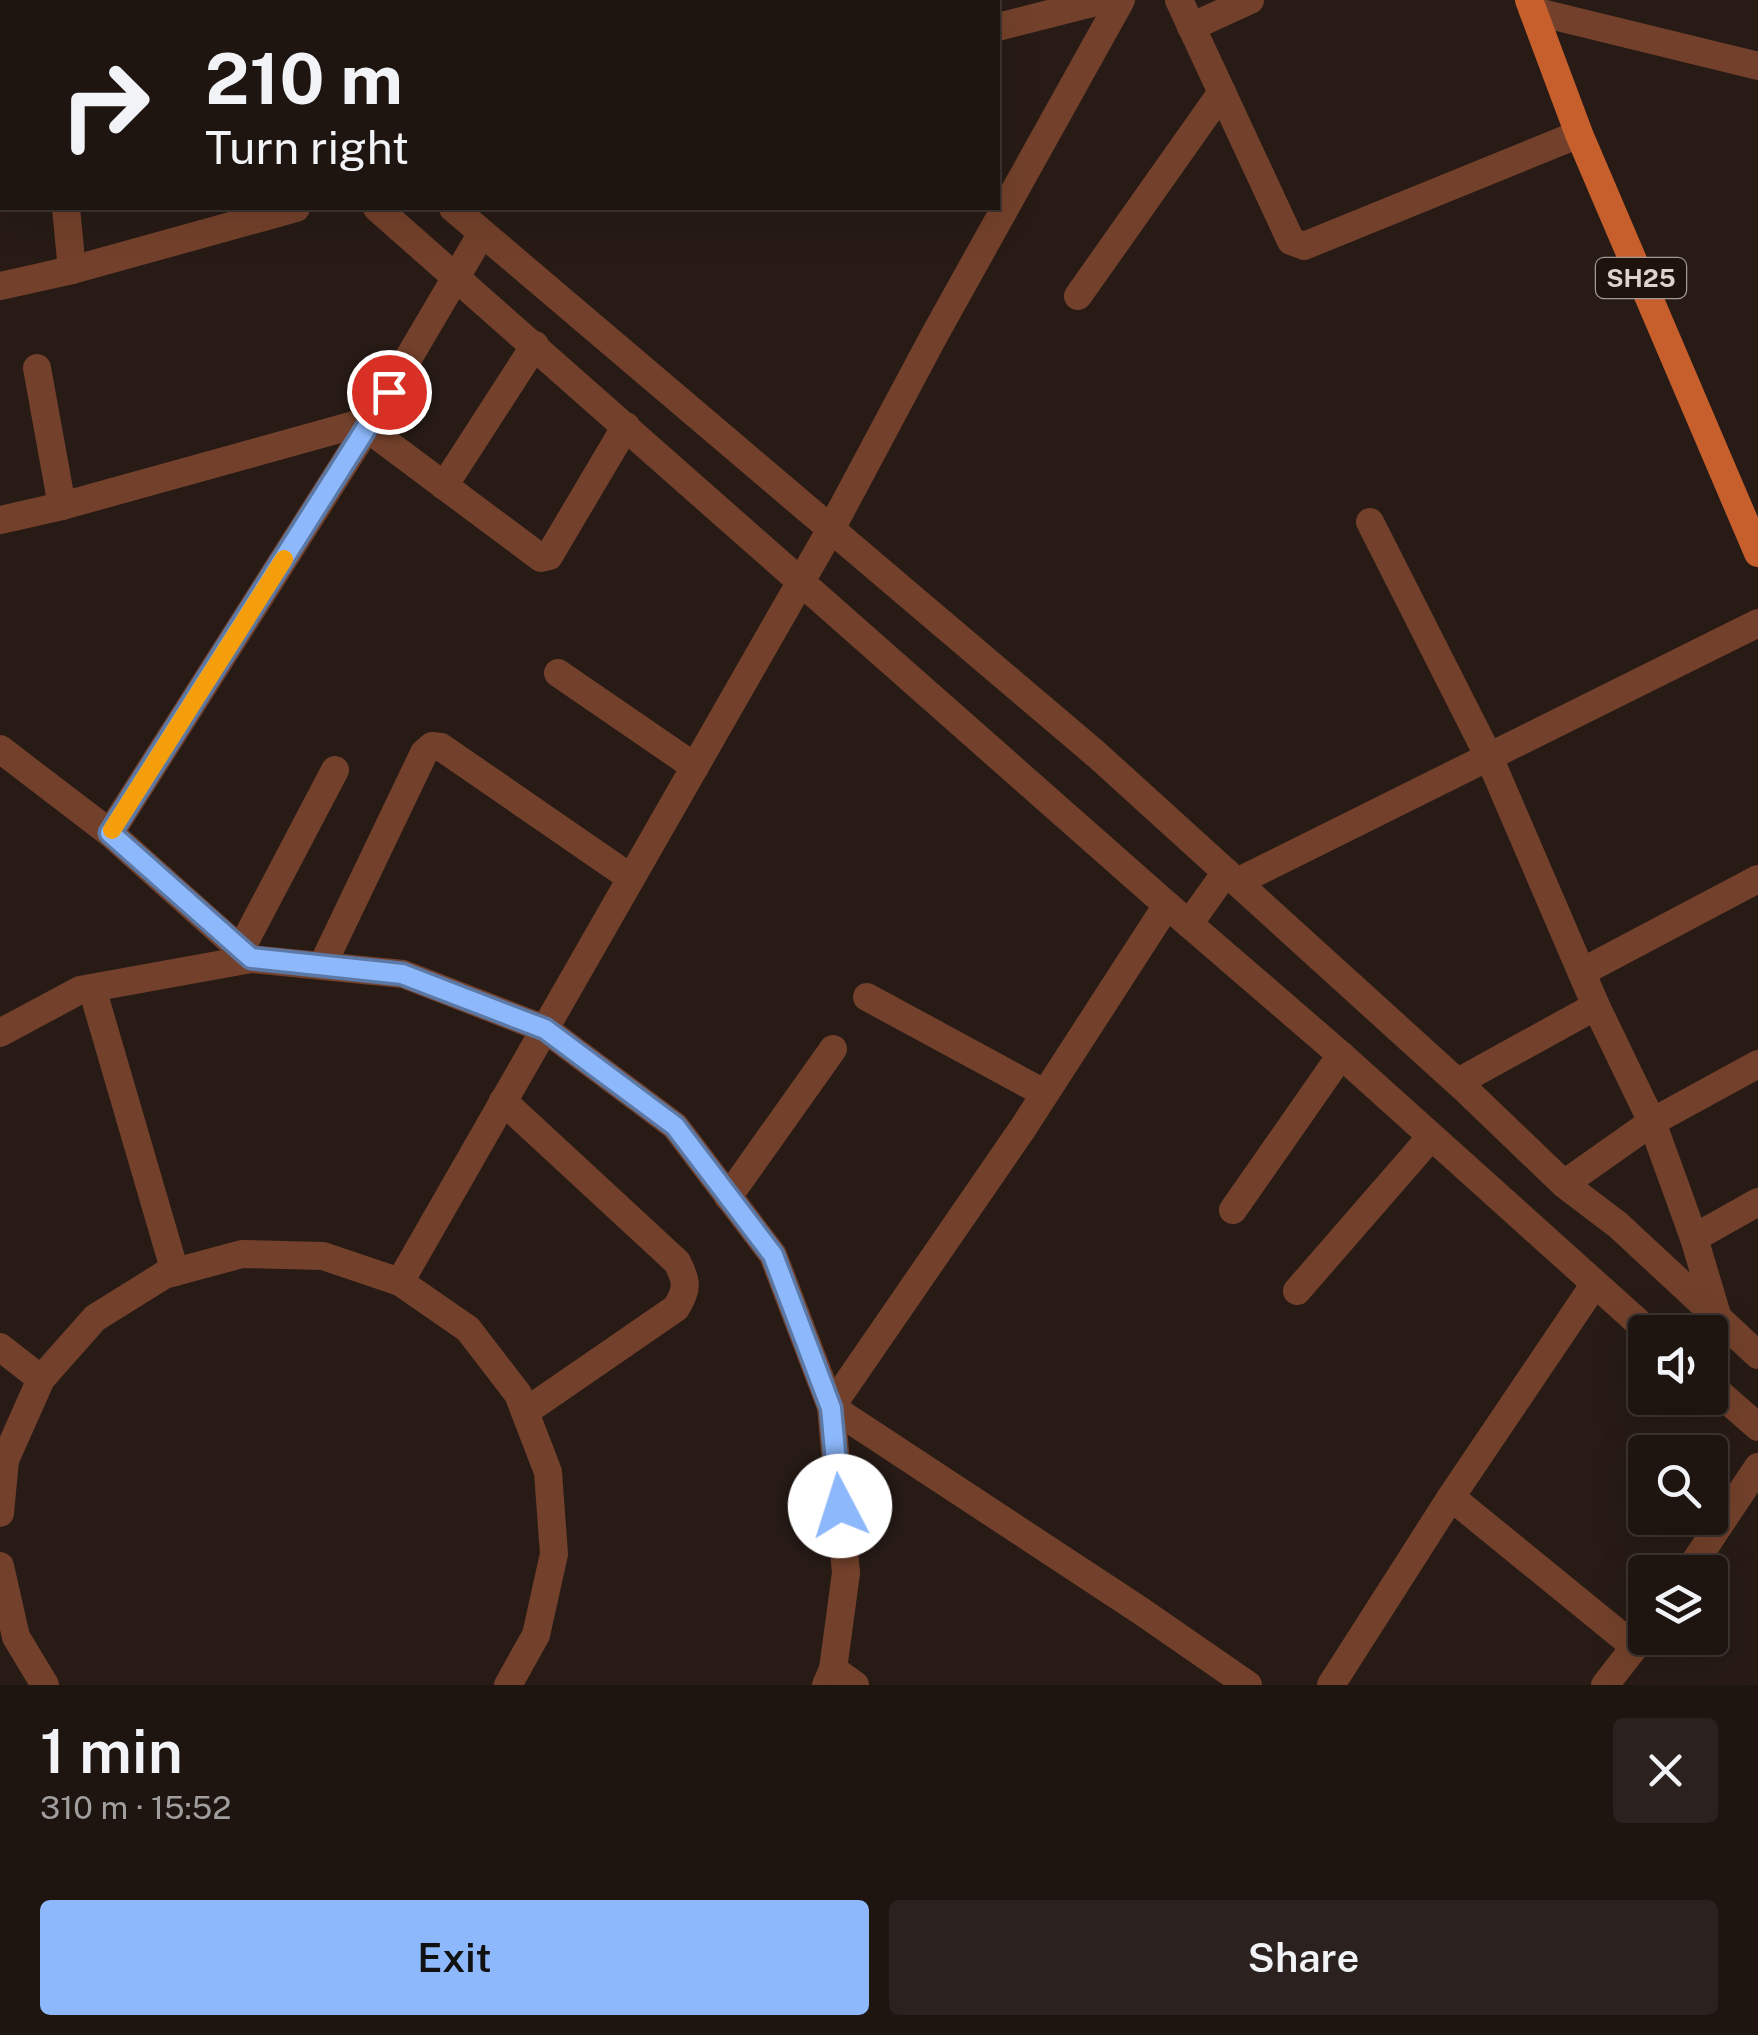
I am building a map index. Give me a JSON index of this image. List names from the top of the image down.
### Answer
{
  "streets": {
    "main road": ["SH25"]
  },
  "page": {
    "turn": ["210 m", "Turn right"],
    "heading": ["1 min", "310 m · 15:52"],
    "buttons": ["Exit", "Share"]
  }
}
